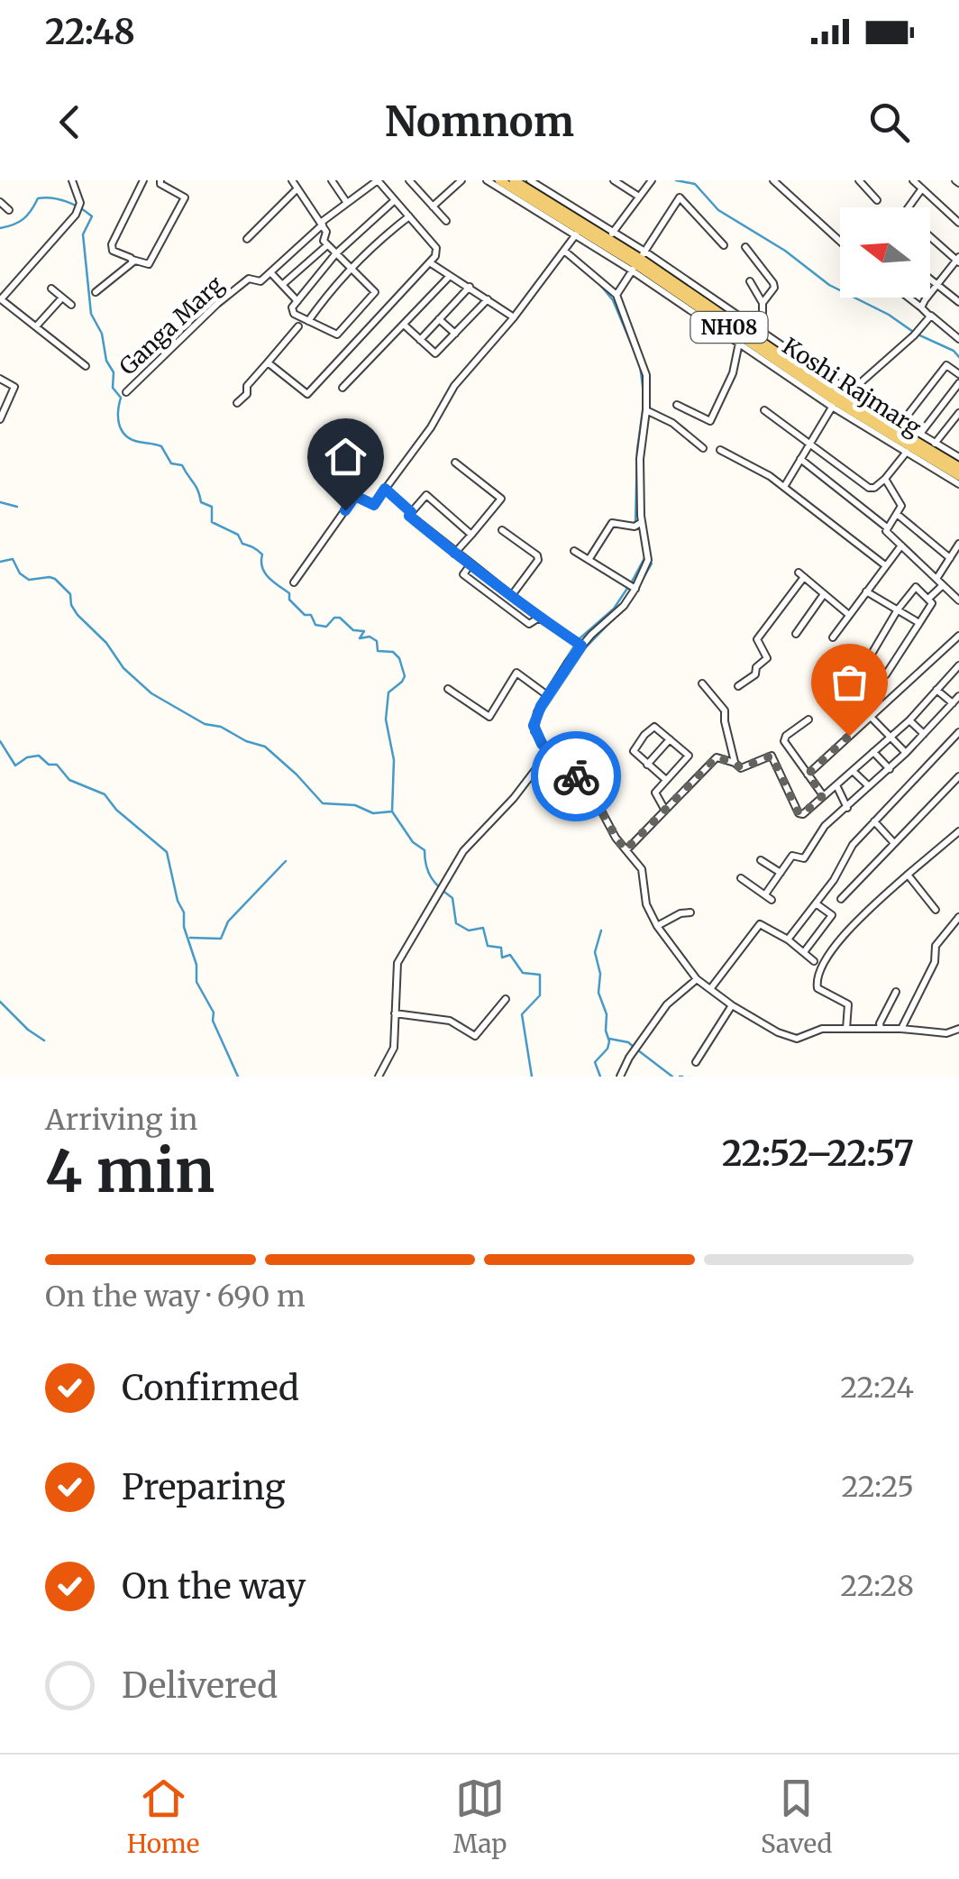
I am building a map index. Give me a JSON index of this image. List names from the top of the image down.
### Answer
{
  "streets": {
    "main road": ["NH08", "Koshi Rajmarg"],
    "street": ["Ganga Marg"]
  },
  "north": "left",
  "page": {
    "status": "22:48",
    "header": "Nomnom",
    "heading": ["4 min", "Arriving in", "22:52–22:57"],
    "bar": "On the way · 690 m",
    "list": [
      ["Confirmed", "22:24"],
      ["Preparing", "22:25"],
      ["On the way", "22:28"],
      "Delivered"
    ],
    "tabs": ["Home", "Map", "Saved"]
  }
}
